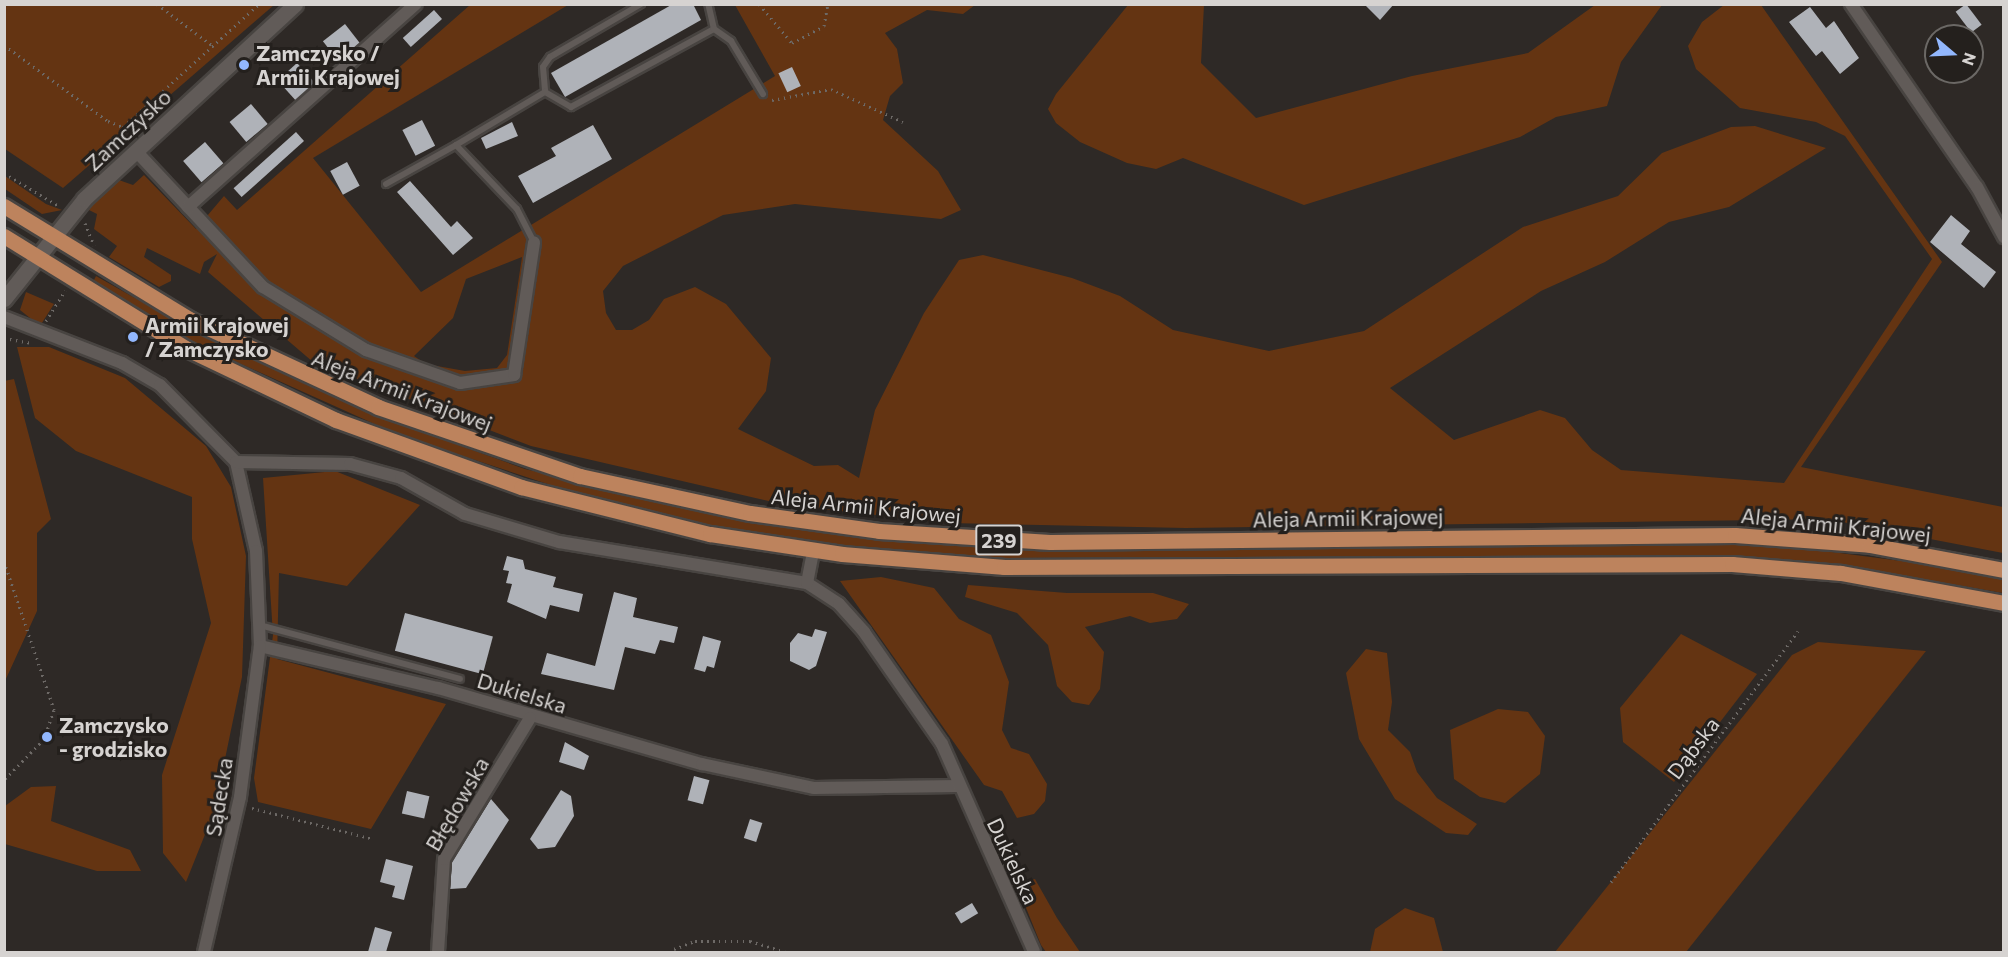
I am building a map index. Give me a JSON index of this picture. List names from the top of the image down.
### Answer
{
  "streets": {
    "main road": ["Aleja Armii Krajowej", "239"],
    "street": [
      "Zamczysko",
      "Dukielska",
      "Sądecka",
      "Błędowska"
    ],
    "path": ["Dąbska"]
  },
  "crossings": [
    ["Zamczysko", "Aleja Armii Krajowej"],
    ["Zamczysko", "239"],
    ["Dukielska", "Sądecka"],
    ["Dukielska", "Błędowska"]
  ],
  "places": ["Zamczysko / Armii Krajowej", "Armii Krajowej / Zamczysko", "Zamczysko - grodzisko"],
  "north": "right"
}
